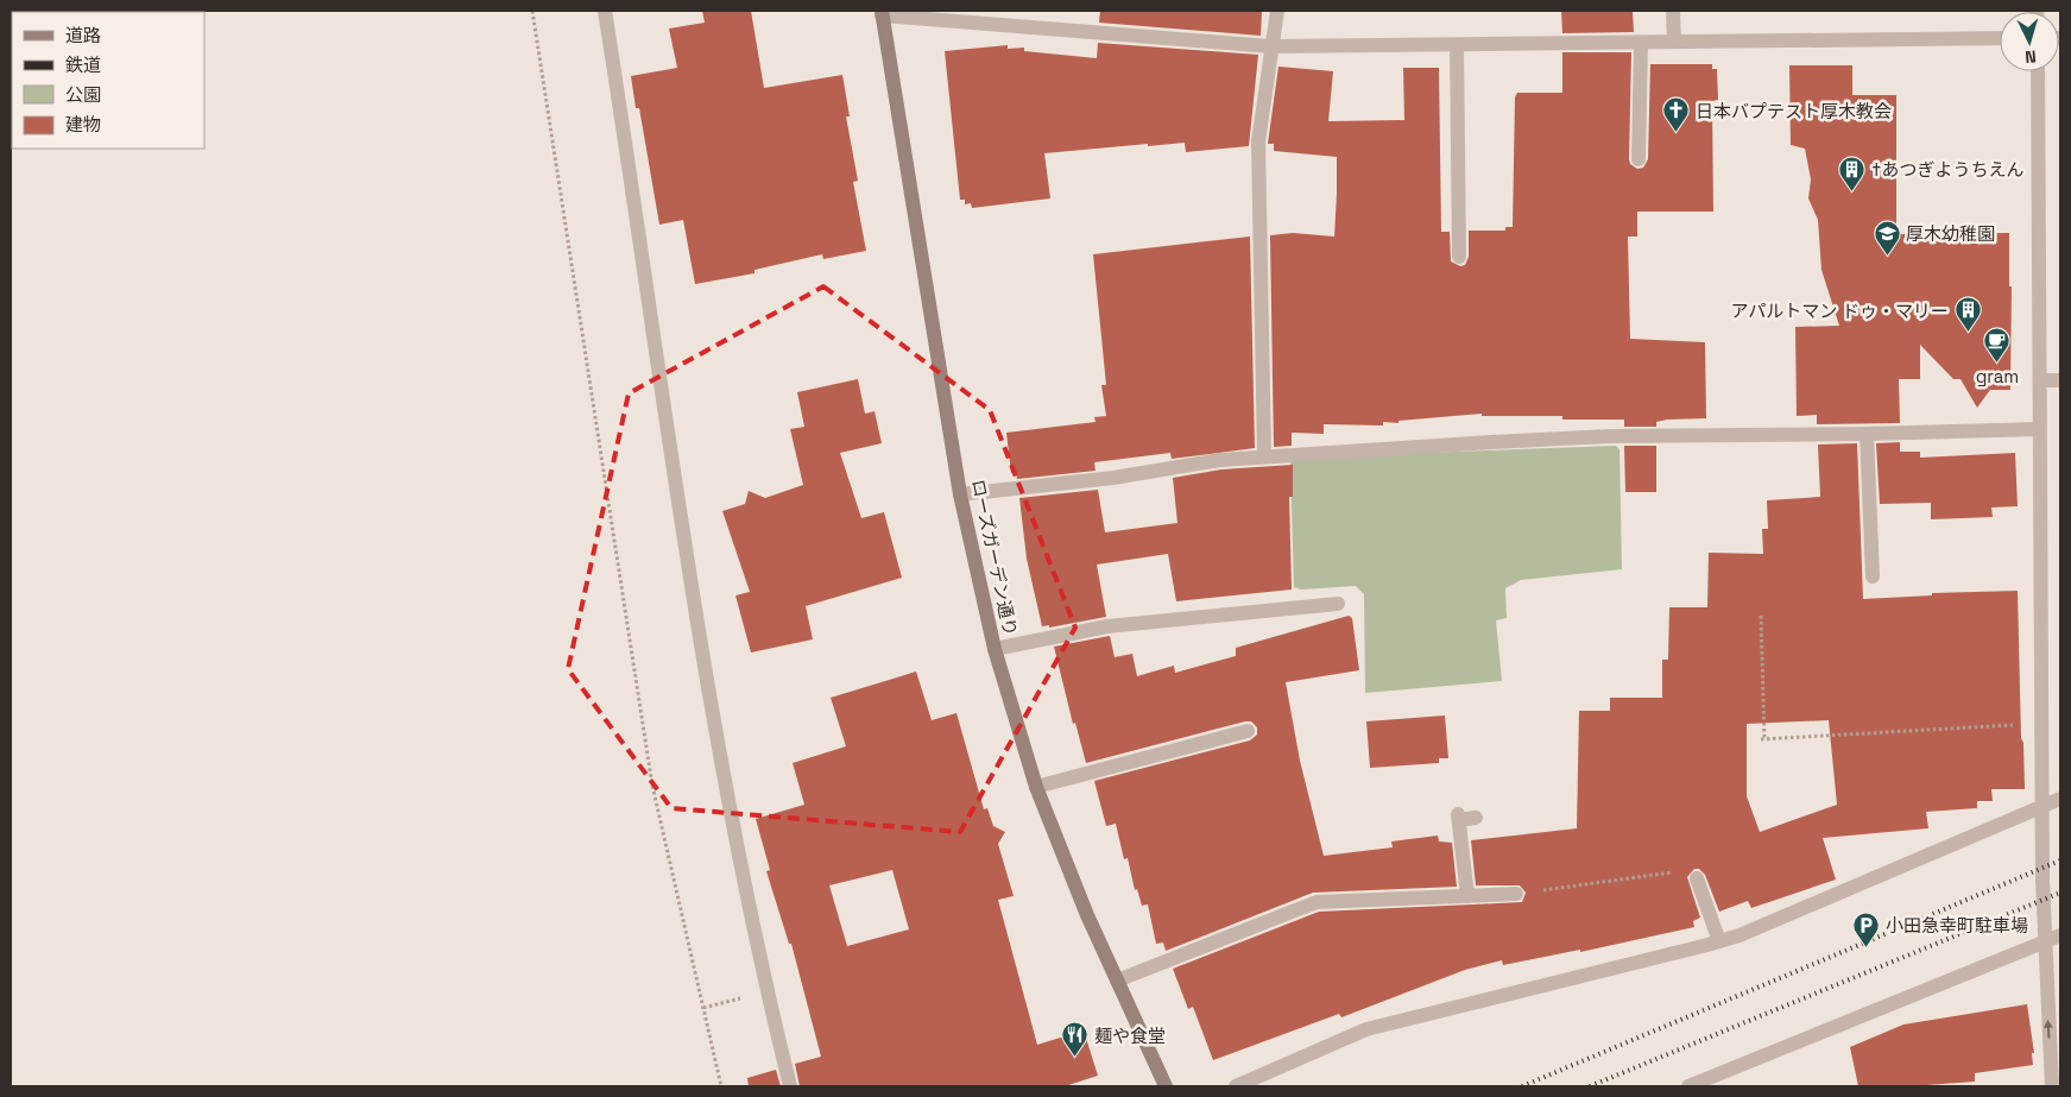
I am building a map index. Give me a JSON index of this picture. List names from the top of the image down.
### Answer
{
  "streets": {
    "main road": ["ローズガーデン通り"]
  },
  "places": {
    "church": ["日本バプテスト厚木教会"],
    "building": ["†あつぎようちえん", "アパルトマン ドゥ・マリー"],
    "school or university": ["厚木幼稚園"],
    "cafe": ["gram"],
    "parking": ["小田急幸町駐車場"],
    "restaurant": ["麺や食堂"]
  },
  "legend": [
    "道路",
    "鉄道",
    "公園",
    "建物"
  ],
  "north": "bottom"
}
